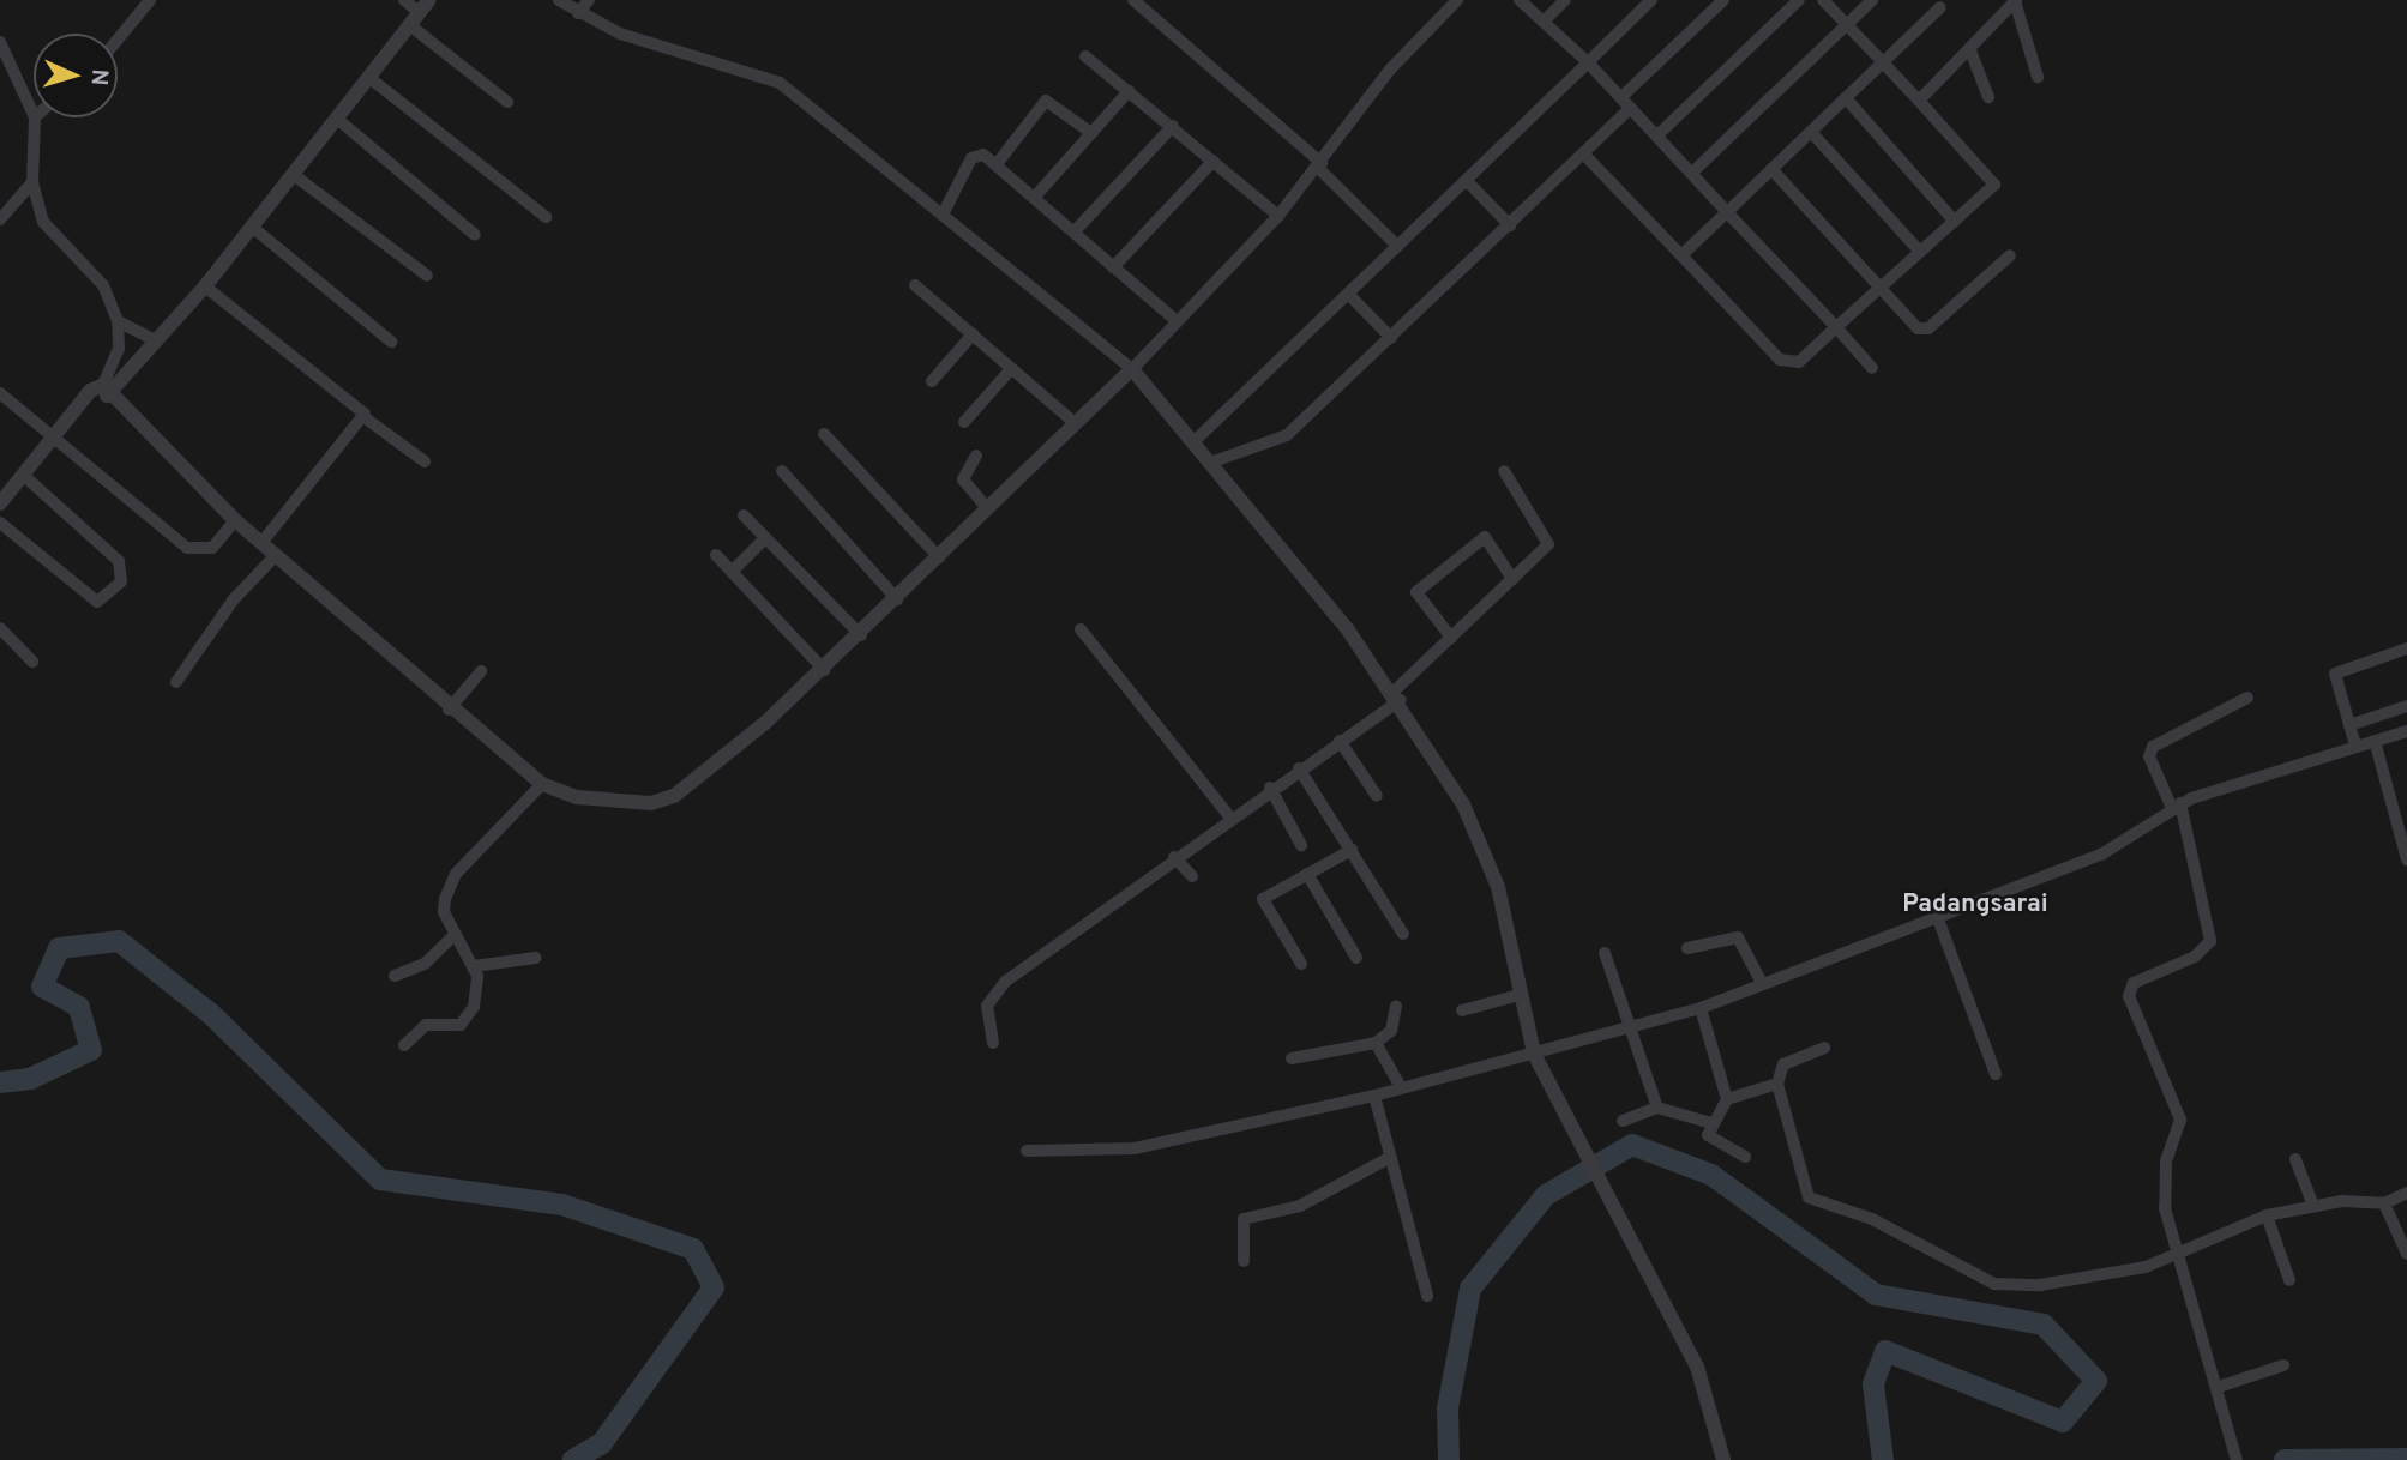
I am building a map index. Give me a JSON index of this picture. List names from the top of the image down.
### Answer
{
  "districts": ["Padangsarai"],
  "north": "right"
}
